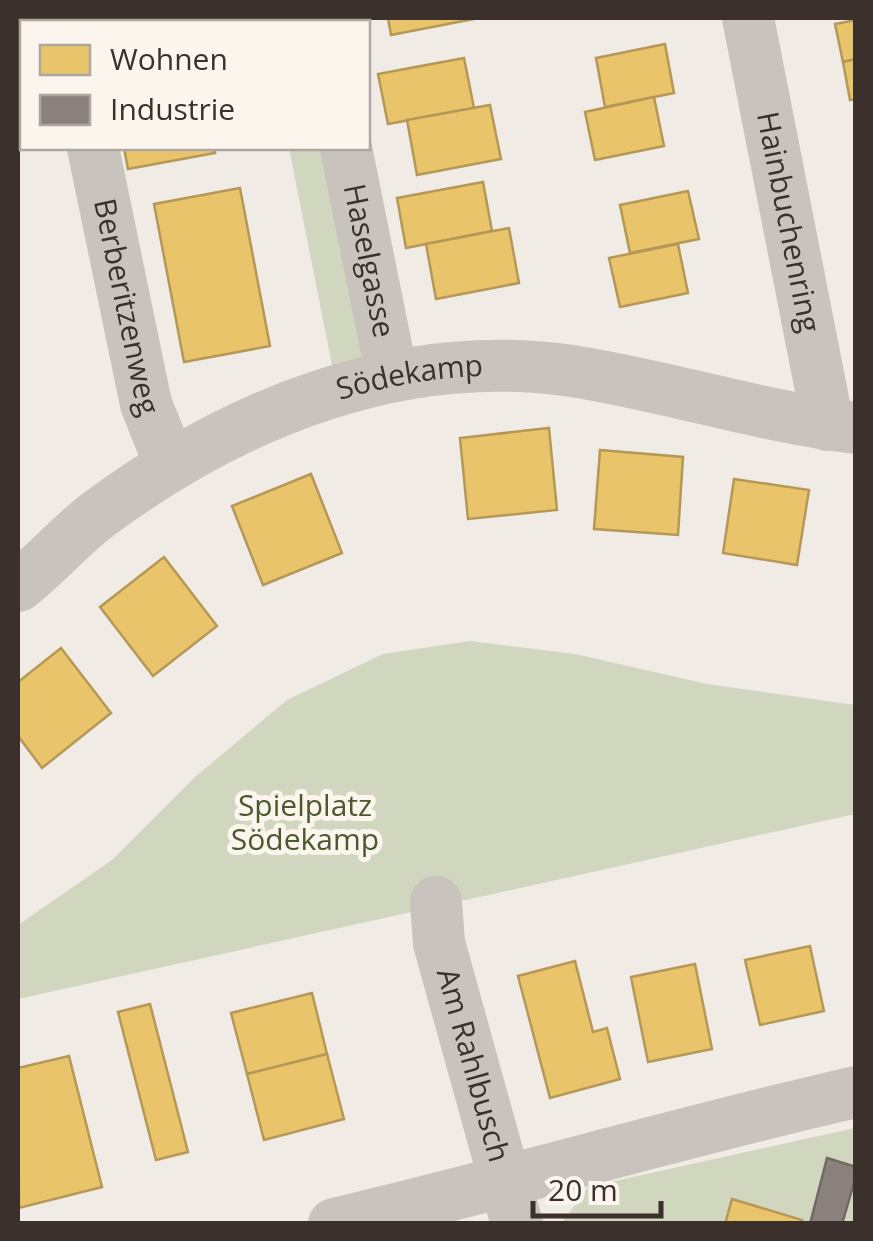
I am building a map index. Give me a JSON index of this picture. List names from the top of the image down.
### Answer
{
  "streets": {
    "street": [
      "Hainbuchenring",
      "Haselgasse",
      "Berberitzenweg",
      "Södekamp",
      "Am Rahlbusch"
    ]
  },
  "crossings": [
    ["Hainbuchenring", "Södekamp"],
    ["Haselgasse", "Södekamp"],
    ["Berberitzenweg", "Södekamp"]
  ],
  "parks": ["Spielplatz Södekamp"],
  "legend": ["Wohnen", "Industrie"],
  "scale_bar": "20 m"
}
